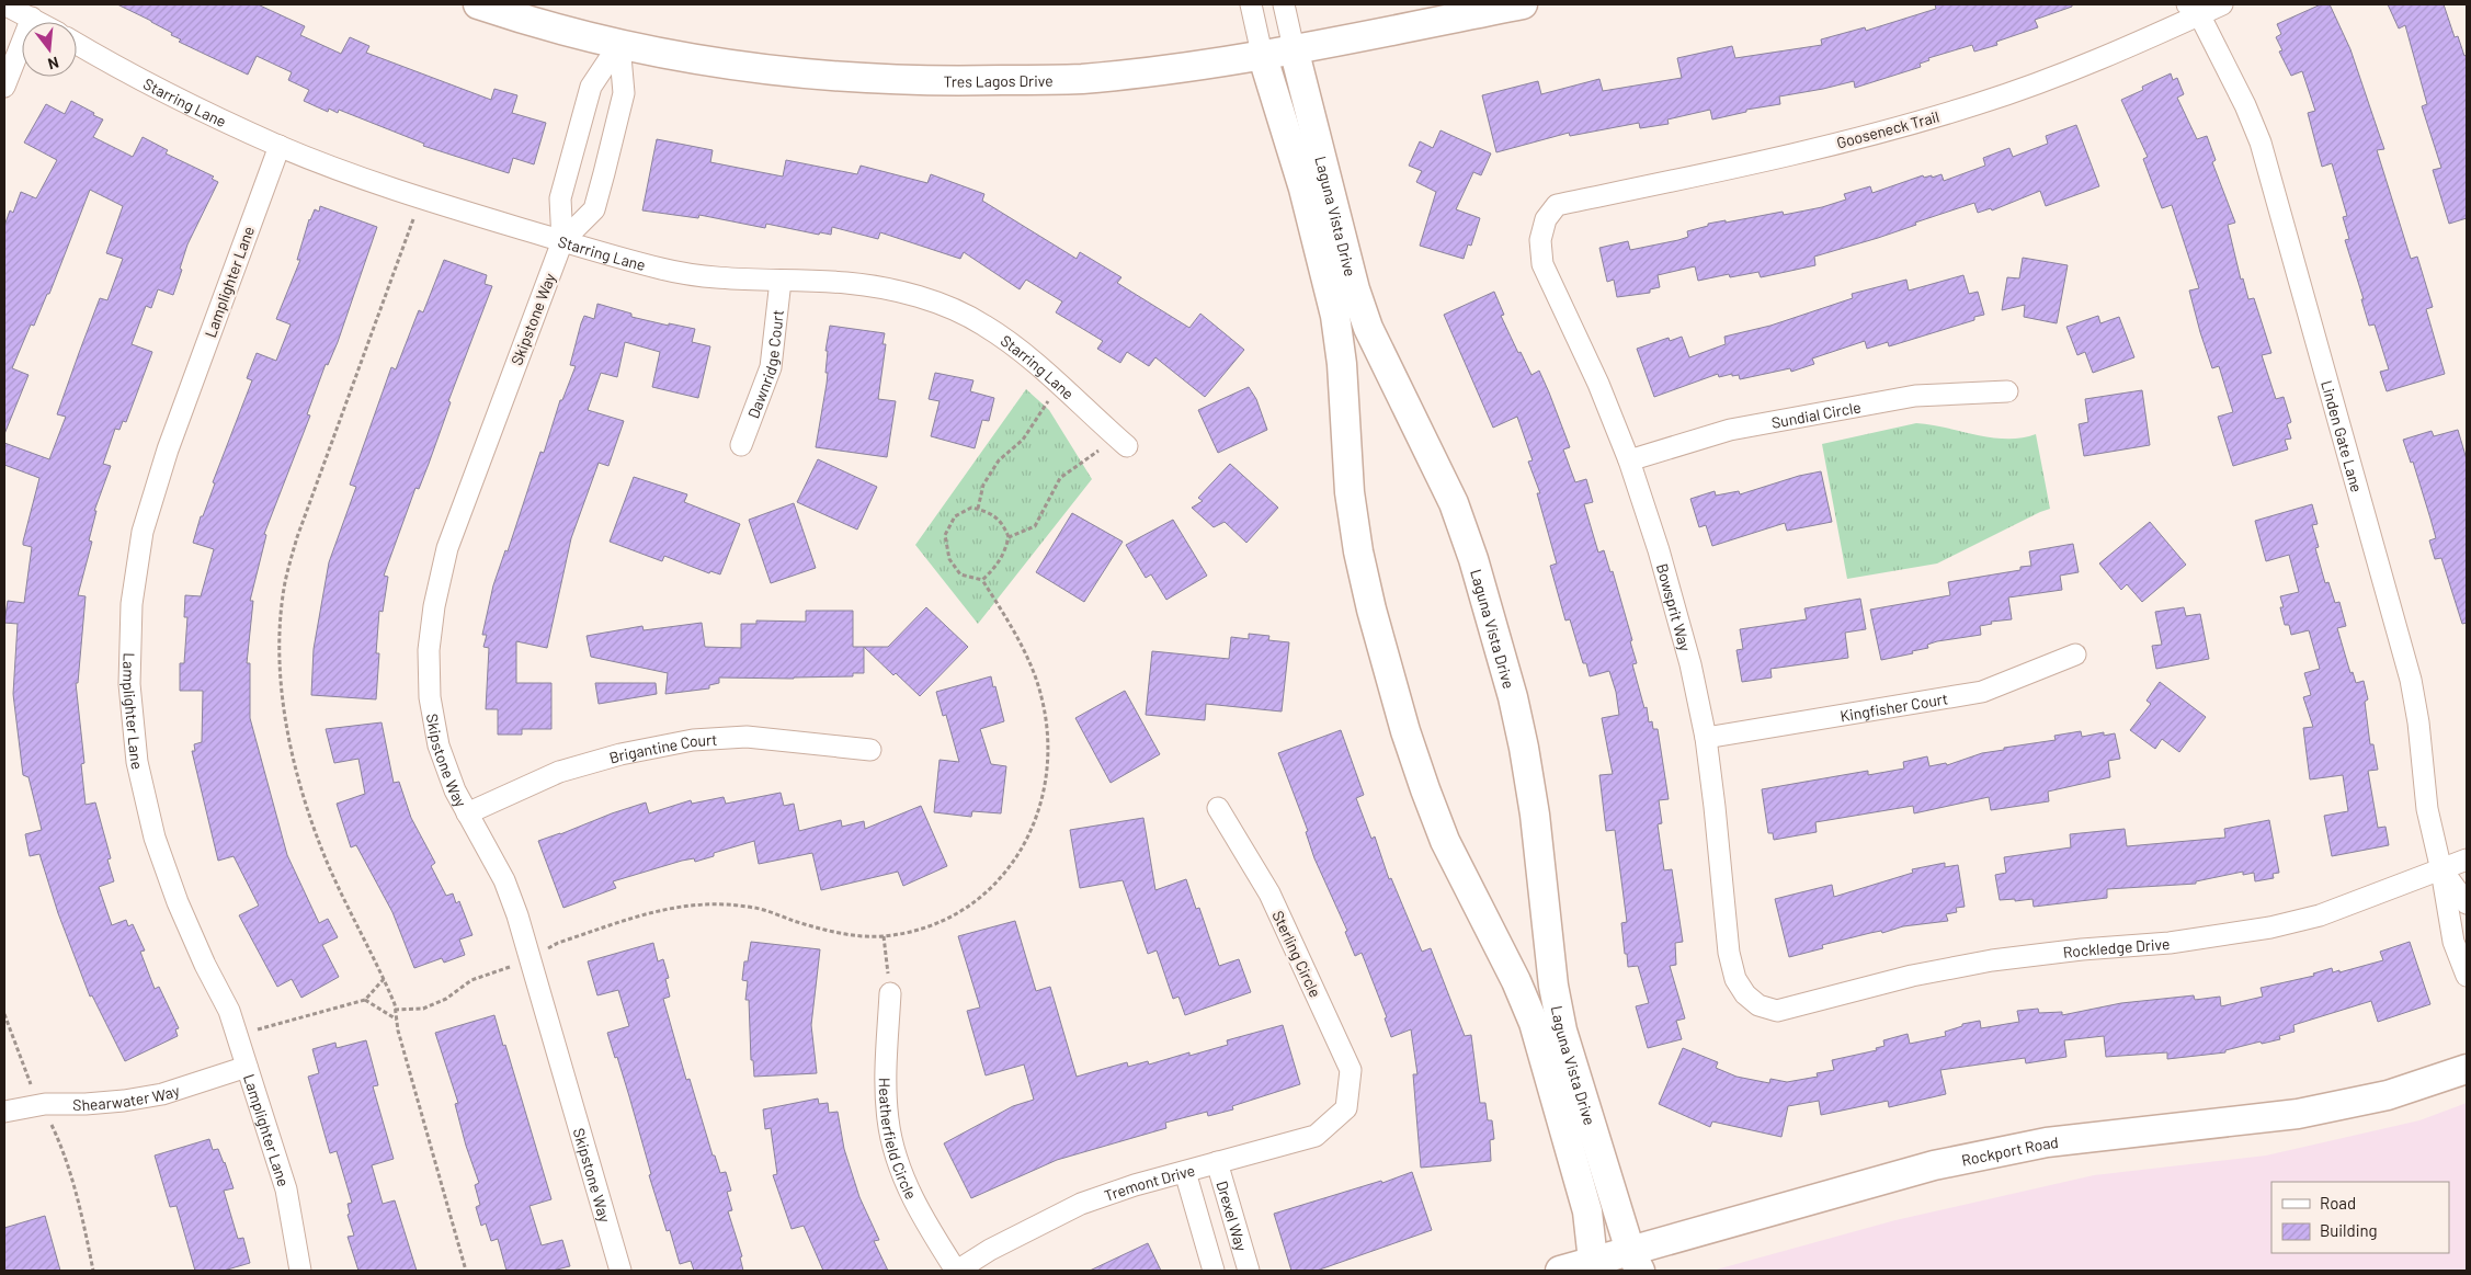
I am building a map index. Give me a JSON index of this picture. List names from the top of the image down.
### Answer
{
  "streets": {
    "street": [
      "Tres Lagos Drive",
      "Starring Lane",
      "Gooseneck Trail",
      "Laguna Vista Drive",
      "Lamplighter Lane",
      "Skipstone Way",
      "Dawnridge Court",
      "Sundial Circle",
      "Linden Gate Lane",
      "Bowsprit Way",
      "Kingfisher Court",
      "Brigantine Court",
      "Rockledge Drive",
      "Sterling Circle",
      "Shearwater Way",
      "Heatherfield Circle",
      "Rockport Road",
      "Tremont Drive",
      "Drexel Way"
    ]
  },
  "crossings": [
    ["Tres Lagos Drive", "Laguna Vista Drive"],
    ["Tres Lagos Drive", "Skipstone Way"],
    ["Starring Lane", "Lamplighter Lane"],
    ["Starring Lane", "Skipstone Way"],
    ["Starring Lane", "Dawnridge Court"],
    ["Gooseneck Trail", "Linden Gate Lane"],
    ["Gooseneck Trail", "Bowsprit Way"],
    ["Laguna Vista Drive", "Rockport Road"],
    ["Lamplighter Lane", "Shearwater Way"],
    ["Skipstone Way", "Brigantine Court"],
    ["Sundial Circle", "Bowsprit Way"],
    ["Linden Gate Lane", "Rockledge Drive"],
    ["Bowsprit Way", "Kingfisher Court"],
    ["Bowsprit Way", "Rockledge Drive"],
    ["Sterling Circle", "Tremont Drive"],
    ["Heatherfield Circle", "Tremont Drive"],
    ["Tremont Drive", "Drexel Way"]
  ],
  "legend": ["Road", "Building"],
  "north": "bottom"
}
